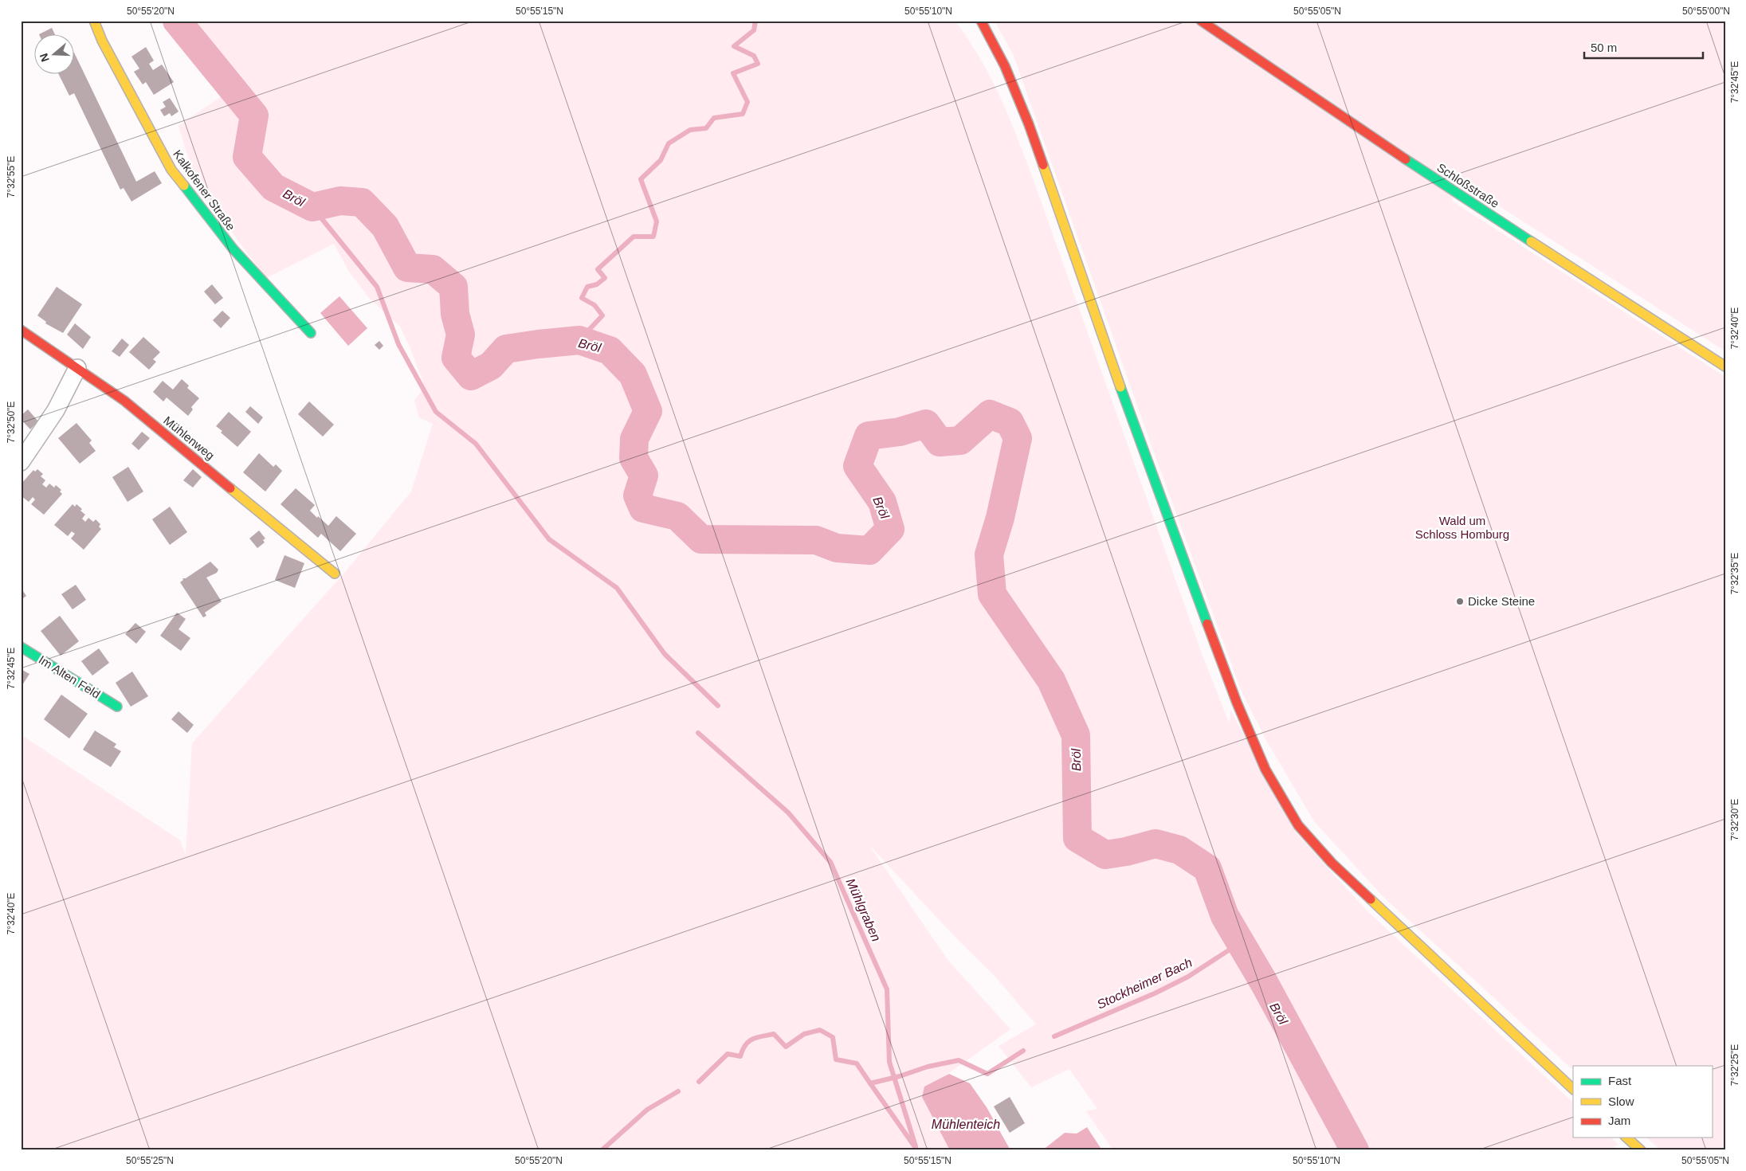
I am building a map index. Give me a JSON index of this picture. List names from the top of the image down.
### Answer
{
  "streets": {
    "street": [
      "Schloßstraße",
      "Kalkofener Straße",
      "Mühlenweg",
      "Im Alten Feld"
    ]
  },
  "water": [
    "Bröl",
    "Mühlgraben",
    "Stockheimer Bach",
    "Mühlenteich"
  ],
  "parks": ["Wald um Schloss Homburg"],
  "places": ["Dicke Steine"],
  "legend": ["Fast", "Slow", "Jam"],
  "scale_bar": "50 m",
  "north": "left",
  "coordinates": [
    "50°55'20\"N",
    "50°55'15\"N",
    "50°55'10\"N",
    "50°55'05\"N",
    "50°55'00\"N",
    "7°32'45\"E",
    "7°32'55\"E",
    "7°32'40\"E",
    "7°32'50\"E",
    "7°32'35\"E",
    "7°32'30\"E",
    "7°32'25\"E",
    "50°55'25\"N"
  ]
}
